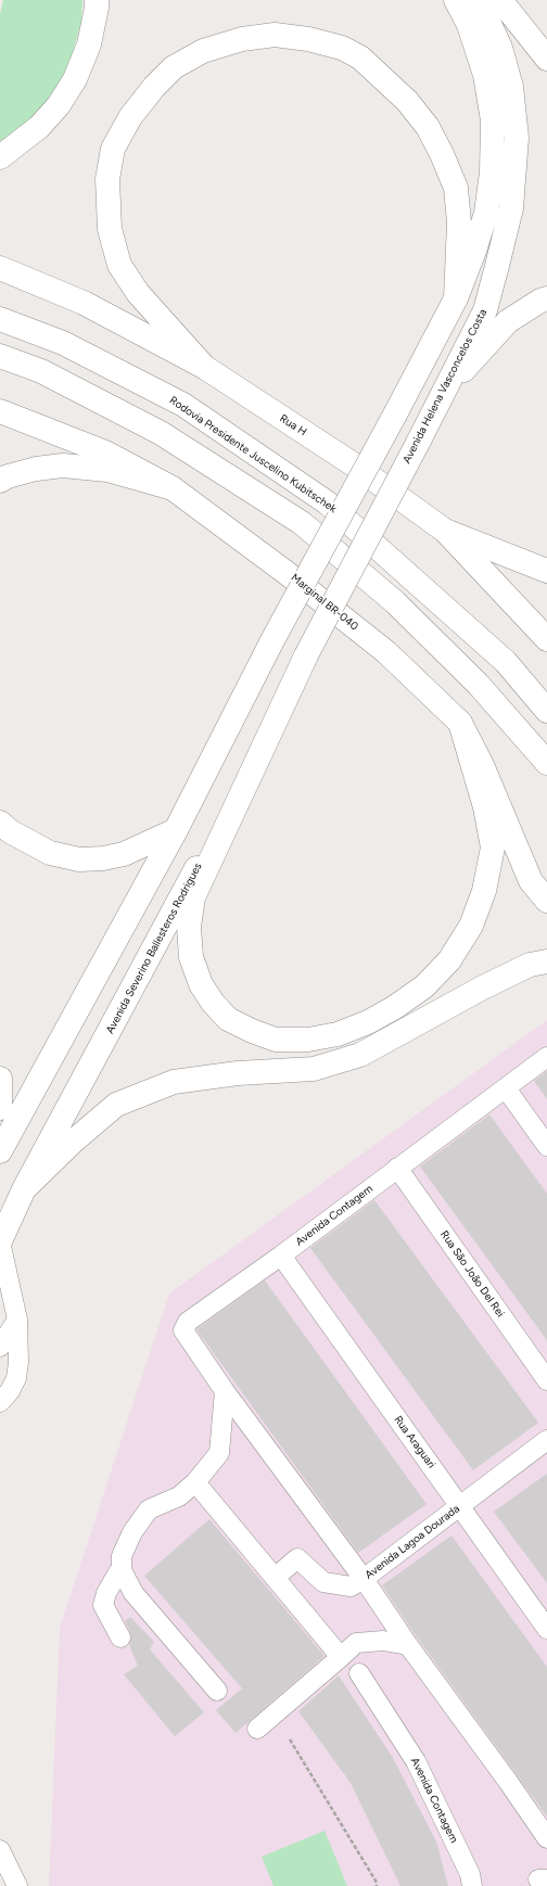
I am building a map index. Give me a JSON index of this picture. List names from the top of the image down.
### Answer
{
  "streets": {
    "main road": [
      "Avenida Helena Vasconcelos Costa",
      "Rua H",
      "Rodovia Presidente Juscelino Kubitschek",
      "Marginal BR-040",
      "Avenida Severino Ballesteros Rodrigues"
    ],
    "lane": [
      "Avenida Contagem",
      "Rua São João Del Rei",
      "Rua Araguari",
      "Avenida Lagoa Dourada"
    ]
  },
  "crossings": [
    ["Avenida Helena Vasconcelos Costa", "Avenida Severino Ballesteros Rodrigues"],
    ["Avenida Contagem", "Rua São João Del Rei"],
    ["Avenida Contagem", "Rua Araguari"],
    ["Avenida Contagem", "Avenida Lagoa Dourada"],
    ["Rua Araguari", "Avenida Lagoa Dourada"]
  ]
}
